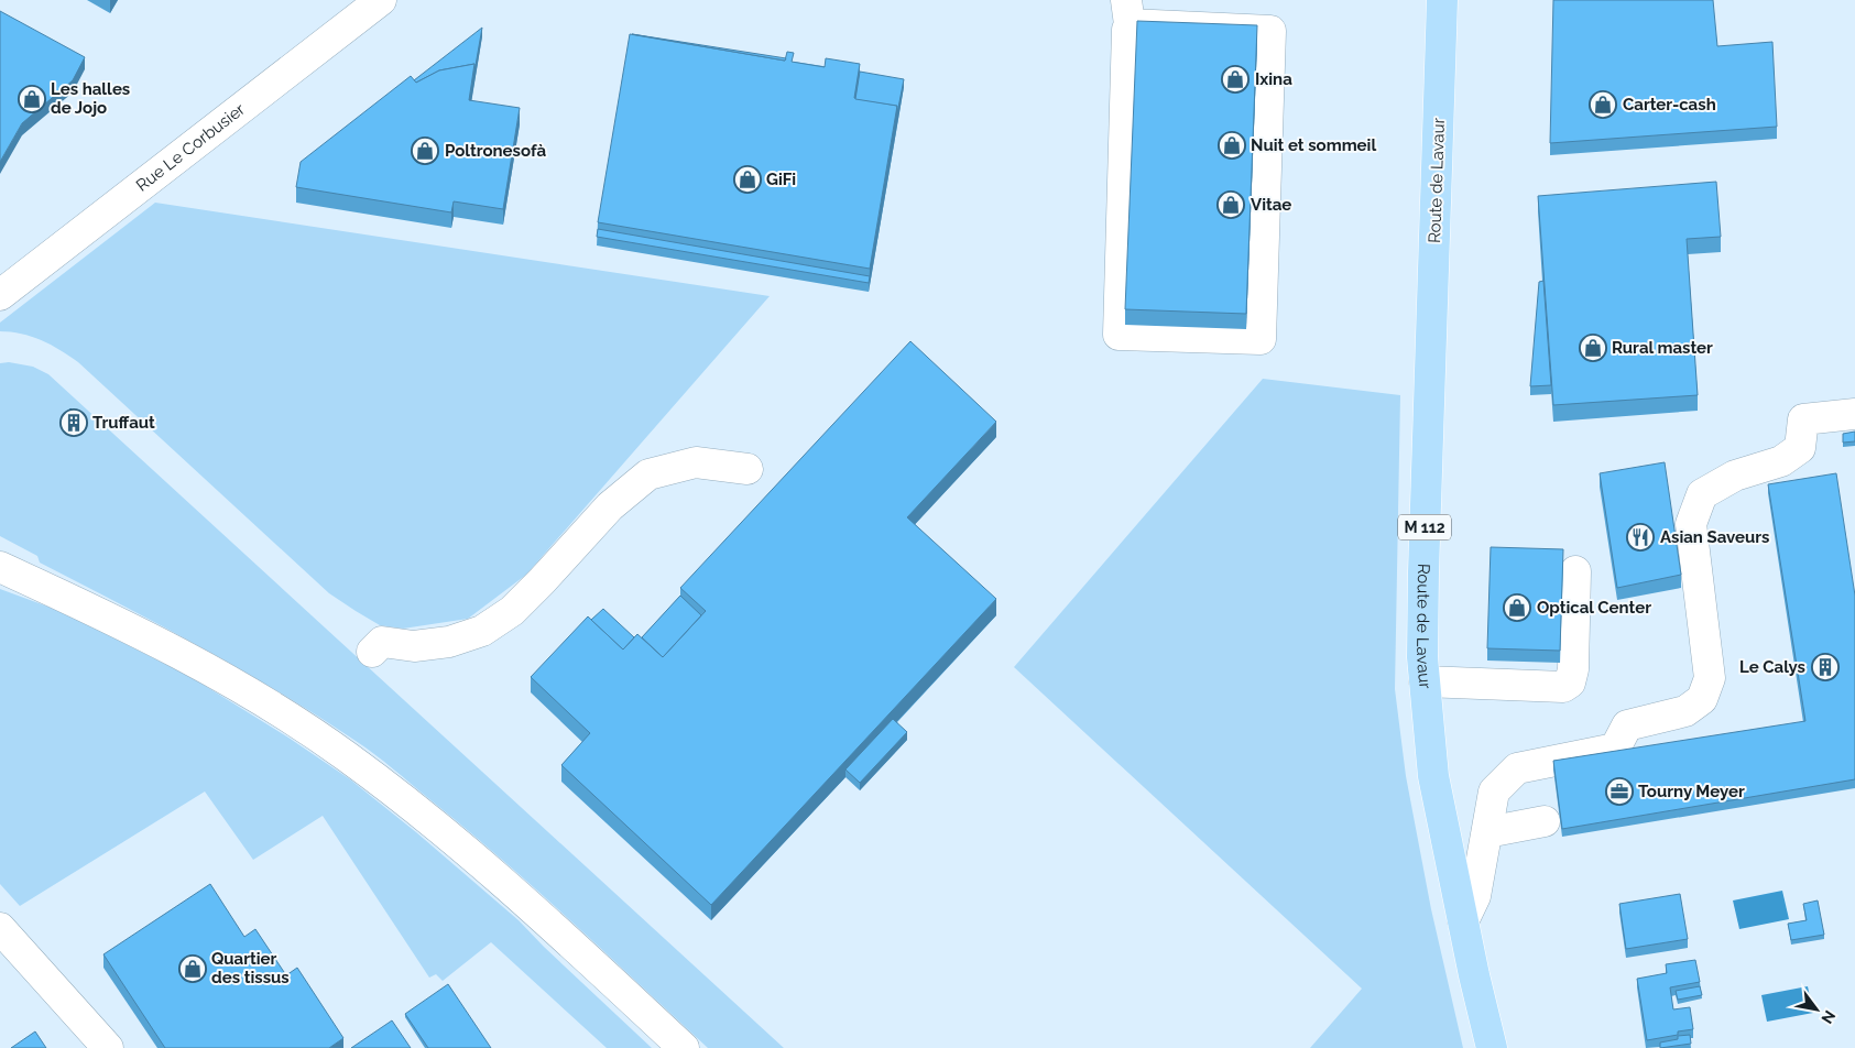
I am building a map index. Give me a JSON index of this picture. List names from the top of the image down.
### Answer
{
  "streets": {
    "main road": ["Route de Lavaur", "M 112"],
    "street": ["Rue Le Corbusier"]
  },
  "places": {
    "shop": [
      "Ixina",
      "Les halles de Jojo",
      "Carter-cash",
      "Nuit et sommeil",
      "Poltronesofà",
      "GiFi",
      "Vitae",
      "Rural master",
      "Optical Center",
      "Quartier des tissus"
    ],
    "building": ["Truffaut", "Le Calys"],
    "restaurant": ["Asian Saveurs"],
    "office": ["Tourny Meyer"]
  },
  "north": "bottom right"
}
